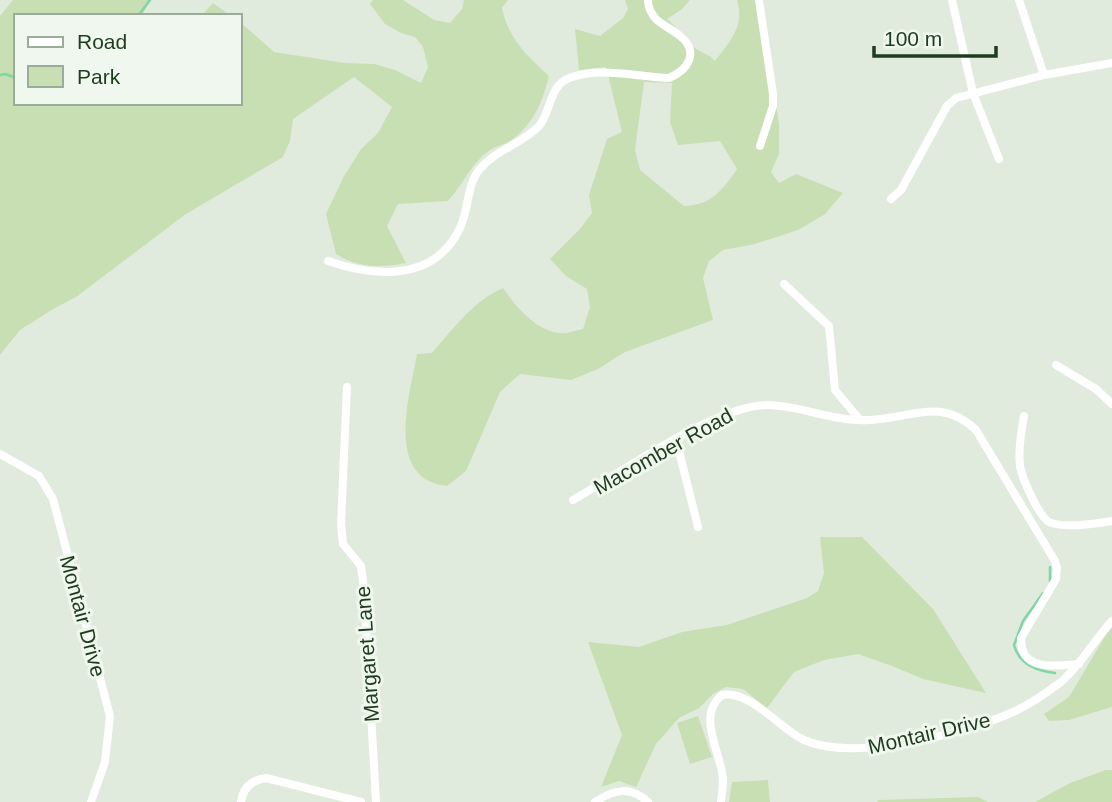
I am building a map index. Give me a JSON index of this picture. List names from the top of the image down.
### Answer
{
  "streets": {
    "street": ["Macomber Road", "Montair Drive", "Margaret Lane"]
  },
  "crossings": [
    ["Macomber Road", "Montair Drive"]
  ],
  "legend": ["Road", "Park"],
  "scale_bar": "100 m"
}
